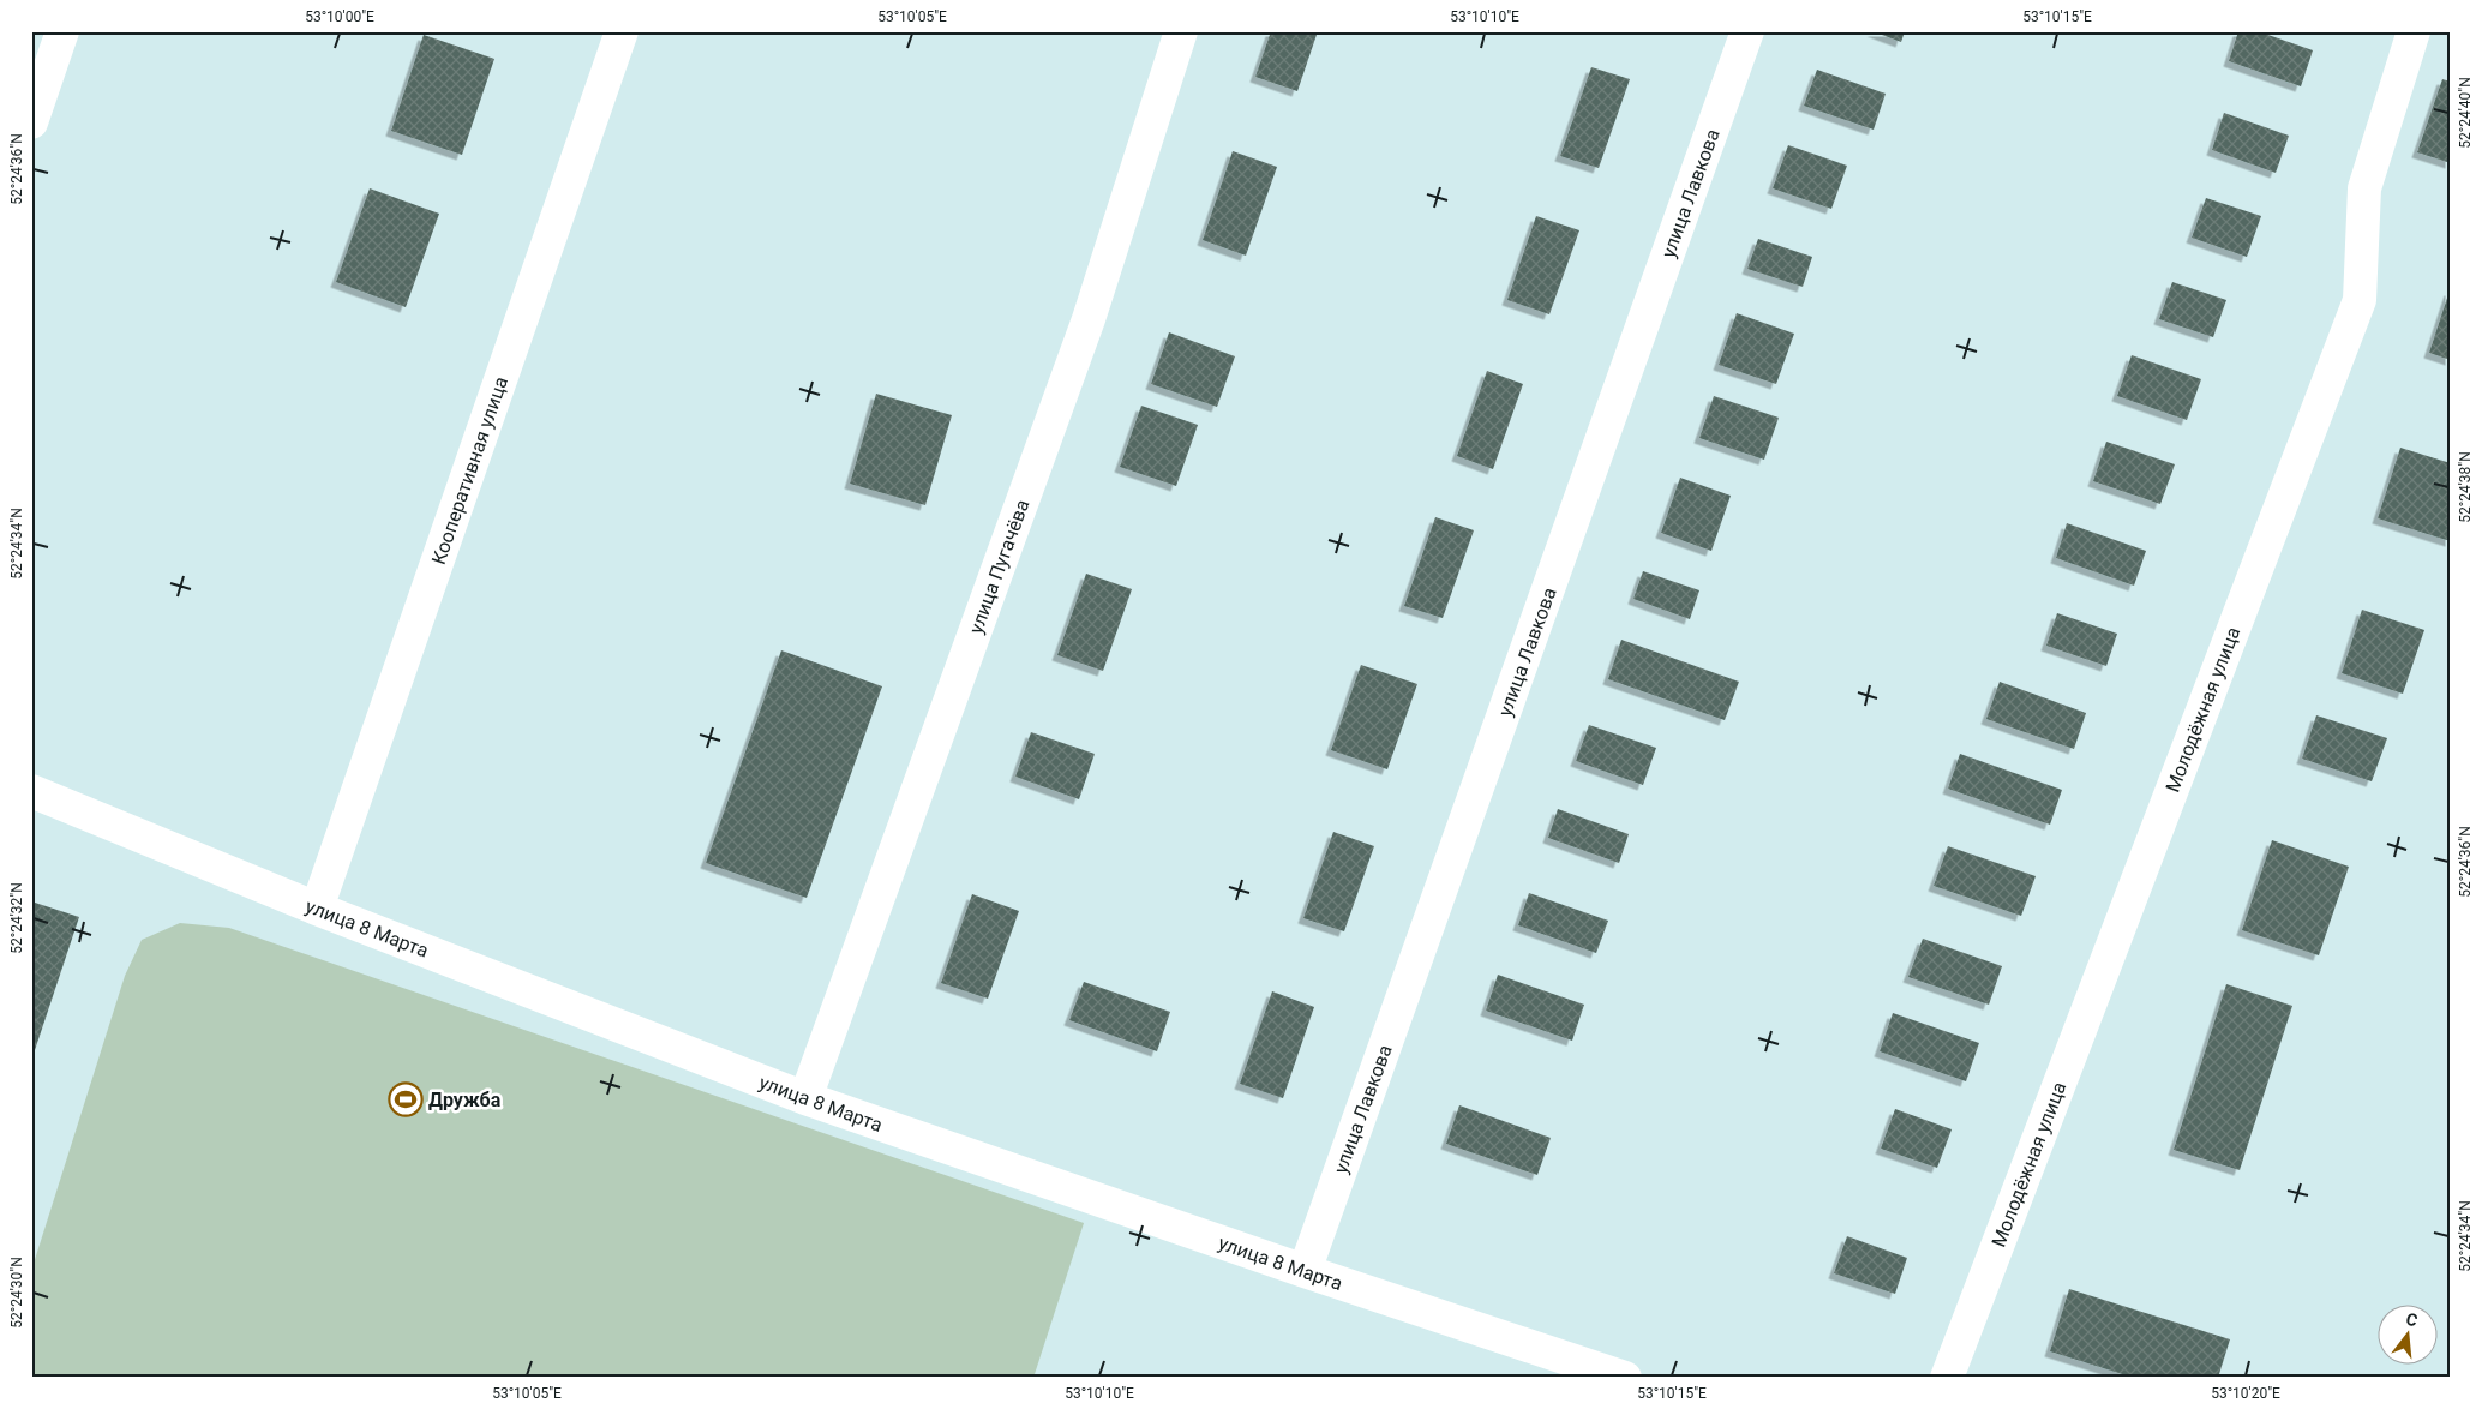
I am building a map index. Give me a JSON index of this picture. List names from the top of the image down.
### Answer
{
  "streets": {
    "street": [
      "улица Лавкова",
      "Кооперативная улица",
      "улица Пугачёва",
      "Молодёжная улица",
      "улица 8 Марта"
    ]
  },
  "crossings": [
    ["улица Лавкова", "улица 8 Марта"],
    ["Кооперативная улица", "улица 8 Марта"],
    ["улица Пугачёва", "улица 8 Марта"]
  ],
  "places": {
    "sports": ["Дружба"]
  },
  "north": "top",
  "coordinates": [
    "53°10'00\"E",
    "53°10'05\"E",
    "53°10'10\"E",
    "53°10'15\"E",
    "52°24'40\"N",
    "52°24'36\"N",
    "52°24'38\"N",
    "52°24'34\"N",
    "52°24'32\"N",
    "52°24'30\"N",
    "53°10'20\"E"
  ]
}
